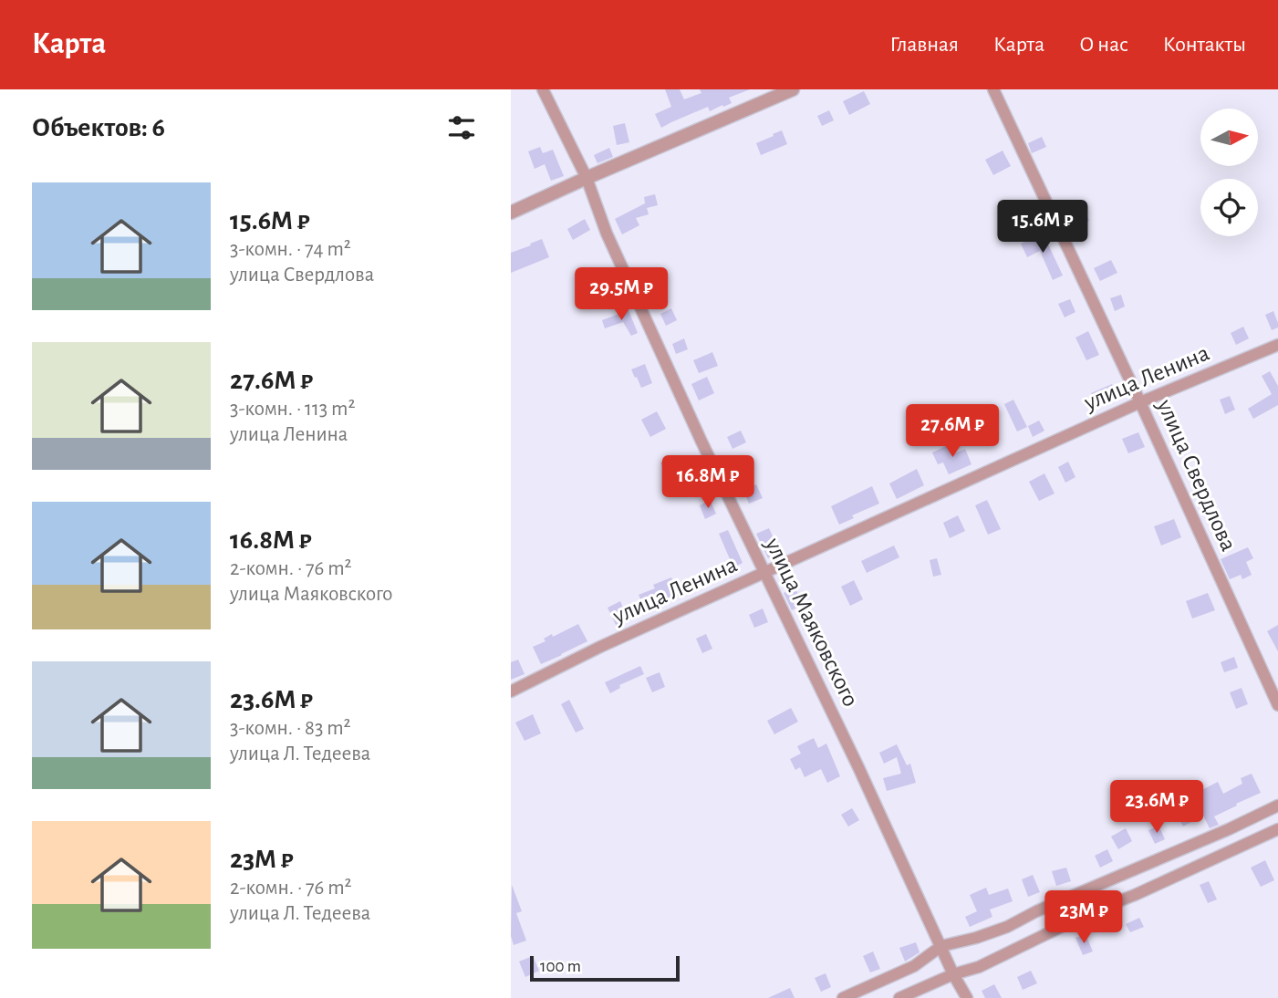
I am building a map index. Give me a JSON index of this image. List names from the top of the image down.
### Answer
{
  "streets": {
    "street": ["улица Ленина", "улица Свердлова", "улица Маяковского"]
  },
  "crossings": [
    ["улица Ленина", "улица Свердлова"],
    ["улица Ленина", "улица Маяковского"]
  ],
  "scale_bar": "100 m",
  "north": "right",
  "page": {
    "header": "Карта",
    "nav": [
      "Главная",
      "Карта",
      "О нас",
      "Контакты"
    ],
    "heading": "Объектов: 6",
    "list": [
      {
        "name": "15.6M ₽",
        "note": "3-комн. · 74 m² · улица Свердлова"
      },
      {
        "name": "27.6M ₽",
        "note": "3-комн. · 113 m² · улица Ленина"
      },
      {
        "name": "16.8M ₽",
        "note": "2-комн. · 76 m² · улица Маяковского"
      },
      {
        "name": "23.6M ₽",
        "note": "3-комн. · 83 m² · улица Л. Тедеева"
      },
      {
        "name": "23M ₽",
        "note": "2-комн. · 76 m² · улица Л. Тедеева"
      }
    ],
    "price": [
      "15.6M ₽",
      "29.5M ₽",
      "27.6M ₽",
      "16.8M ₽",
      "23.6M ₽",
      "23M ₽"
    ],
    "scale": "100 m"
  }
}
